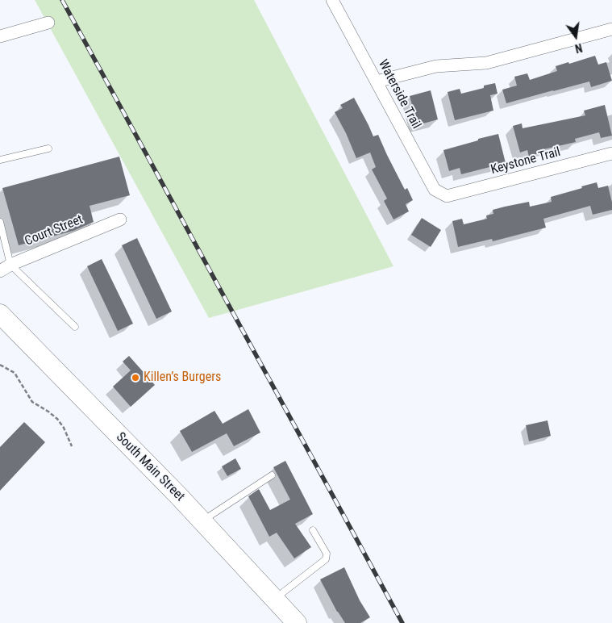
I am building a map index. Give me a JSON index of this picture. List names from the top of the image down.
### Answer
{
  "streets": {
    "main road": ["South Main Street"],
    "street": ["Waterside Trail", "Keystone Trail", "Court Street"]
  },
  "crossings": [
    ["Waterside Trail", "Keystone Trail"]
  ],
  "places": ["Killen’s Burgers"],
  "north": "bottom"
}
